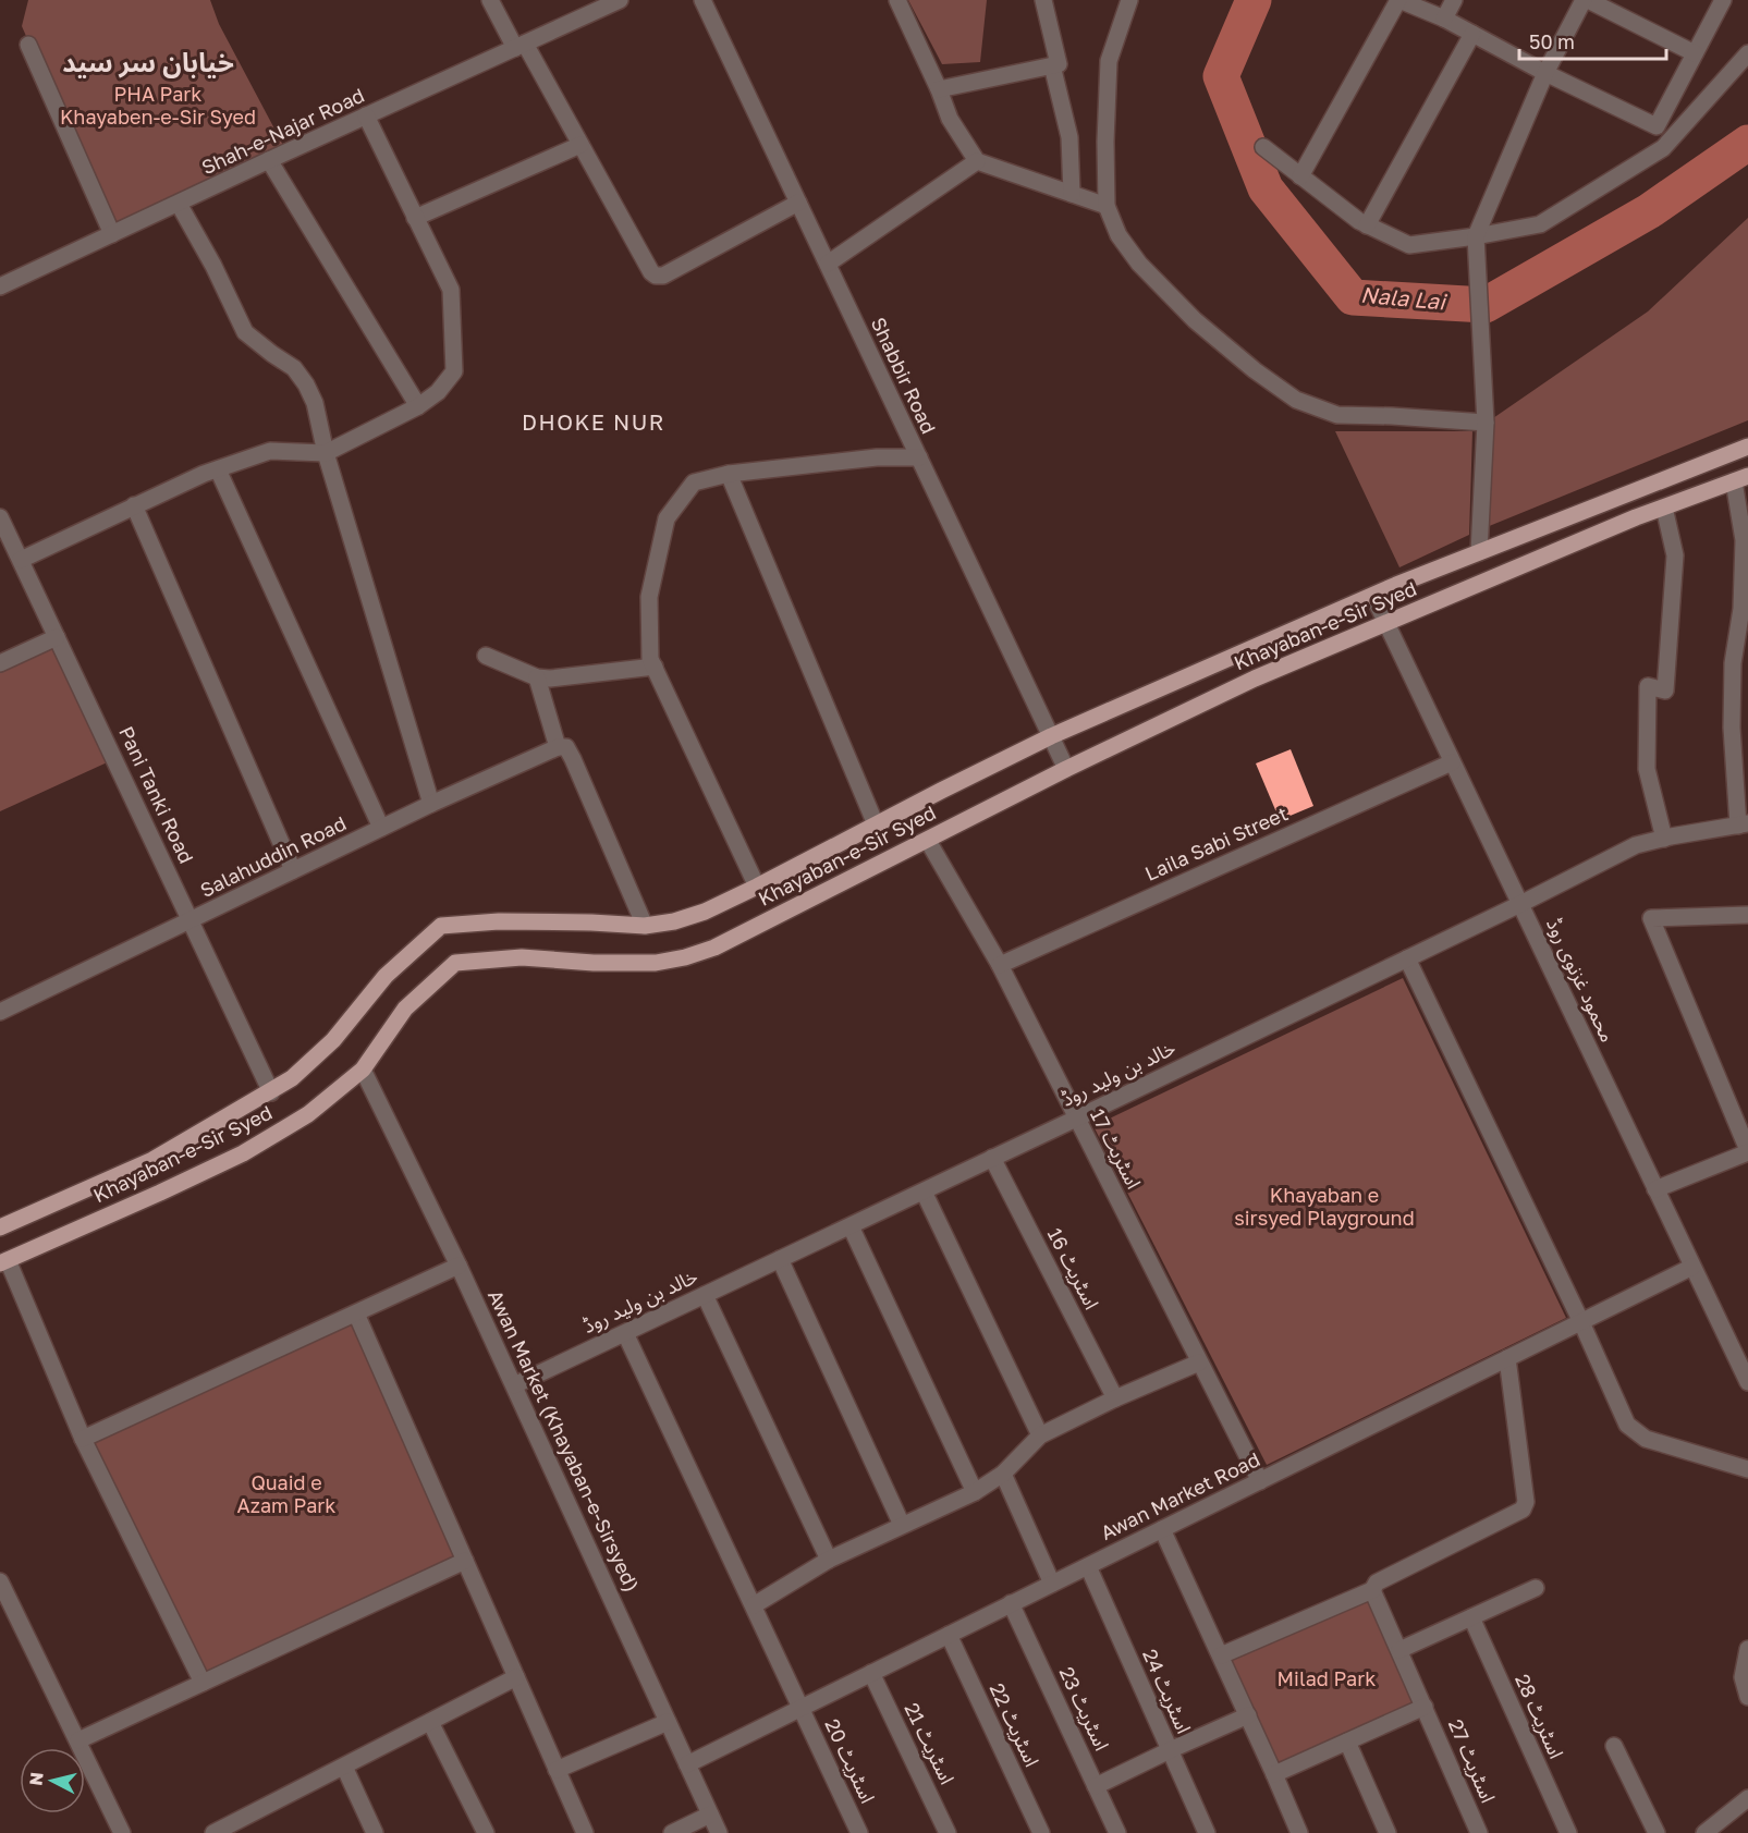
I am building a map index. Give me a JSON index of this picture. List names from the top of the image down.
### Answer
{
  "streets": {
    "main road": ["Khayaban-e-Sir Syed"],
    "street": [
      "Shah-e-Najar Road",
      "Shabbir Road",
      "Pani Tanki Road",
      "Laila Sabi Street",
      "Salahuddin Road",
      "محمود غزنوی روڈ",
      "خالد بن ولید روڈ",
      "اسٹریٹ 17",
      "اسٹریٹ 16",
      "Awan Market (Khayaban-e-Sirsyed)",
      "Awan Market Road",
      "اسٹریٹ 24",
      "اسٹریٹ 23",
      "اسٹریٹ 28",
      "اسٹریٹ 22",
      "اسٹریٹ 21",
      "اسٹریٹ 20",
      "اسٹریٹ 27"
    ]
  },
  "crossings": [
    ["Shabbir Road", "Khayaban-e-Sir Syed"],
    ["Khayaban-e-Sir Syed", "Pani Tanki Road"],
    ["Khayaban-e-Sir Syed", "محمود غزنوی روڈ"],
    ["Khayaban-e-Sir Syed", "اسٹریٹ 17"],
    ["Khayaban-e-Sir Syed", "Awan Market (Khayaban-e-Sirsyed)"],
    ["Pani Tanki Road", "Salahuddin Road"],
    ["Laila Sabi Street", "محمود غزنوی روڈ"],
    ["Laila Sabi Street", "اسٹریٹ 17"],
    ["محمود غزنوی روڈ", "خالد بن ولید روڈ"],
    ["محمود غزنوی روڈ", "Awan Market Road"],
    ["خالد بن ولید روڈ", "اسٹریٹ 17"],
    ["خالد بن ولید روڈ", "اسٹریٹ 16"],
    ["خالد بن ولید روڈ", "Awan Market (Khayaban-e-Sirsyed)"],
    ["خالد بن ولید روڈ", "اسٹریٹ 20"],
    ["اسٹریٹ 17", "Awan Market Road"],
    ["Awan Market (Khayaban-e-Sirsyed)", "Awan Market Road"],
    ["Awan Market Road", "اسٹریٹ 24"],
    ["Awan Market Road", "اسٹریٹ 23"],
    ["Awan Market Road", "اسٹریٹ 22"],
    ["Awan Market Road", "اسٹریٹ 21"],
    ["Awan Market Road", "اسٹریٹ 20"]
  ],
  "districts": ["خیابان سر سید", "DHOKE NUR"],
  "water": ["Nala Lai"],
  "parks": [
    "PHA Park Khayaben-e-Sir Syed",
    "Khayaban e sirsyed Playground",
    "Quaid e Azam Park",
    "Milad Park"
  ],
  "scale_bar": "50 m",
  "north": "left"
}
